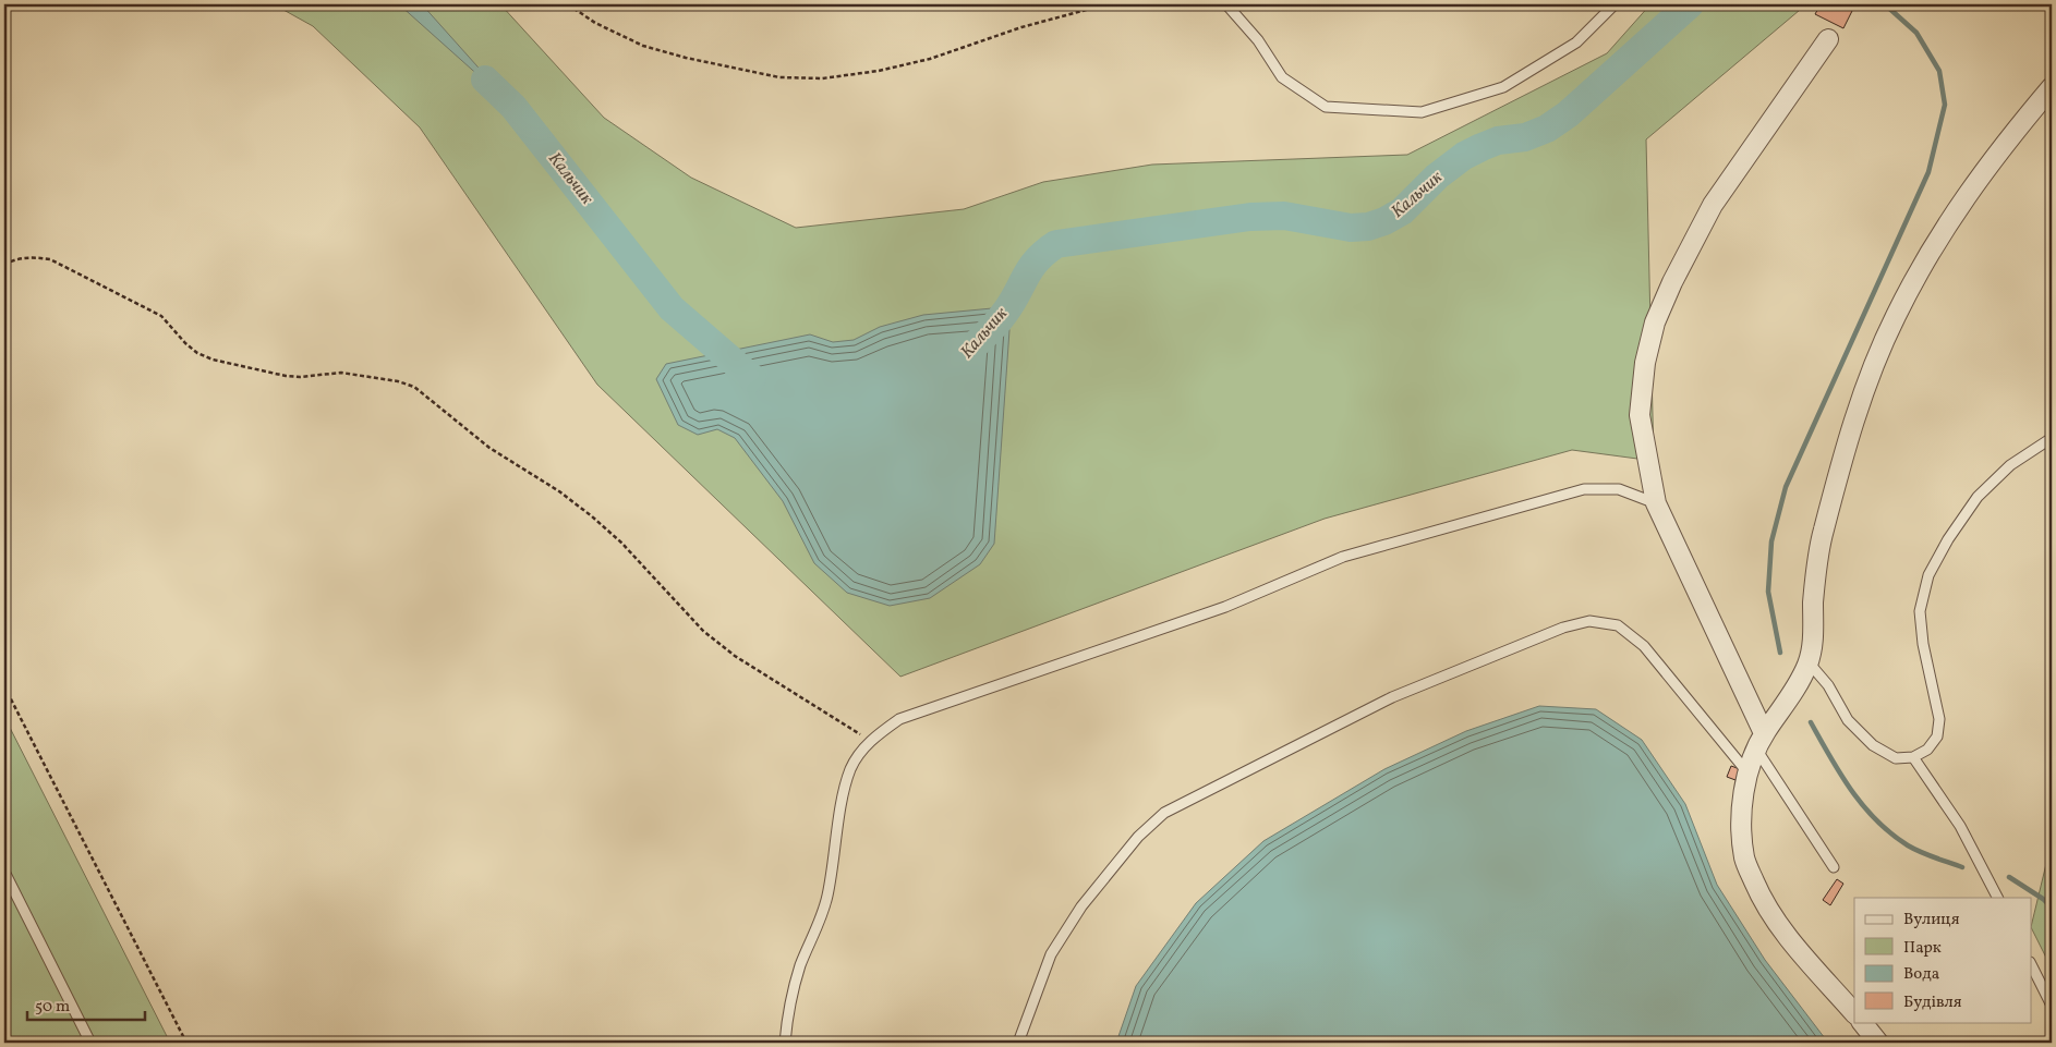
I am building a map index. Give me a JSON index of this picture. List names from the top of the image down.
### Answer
{
  "water": ["Кальчик"],
  "legend": [
    "Вулиця",
    "Парк",
    "Вода",
    "Будівля"
  ],
  "scale_bar": "50 m"
}
